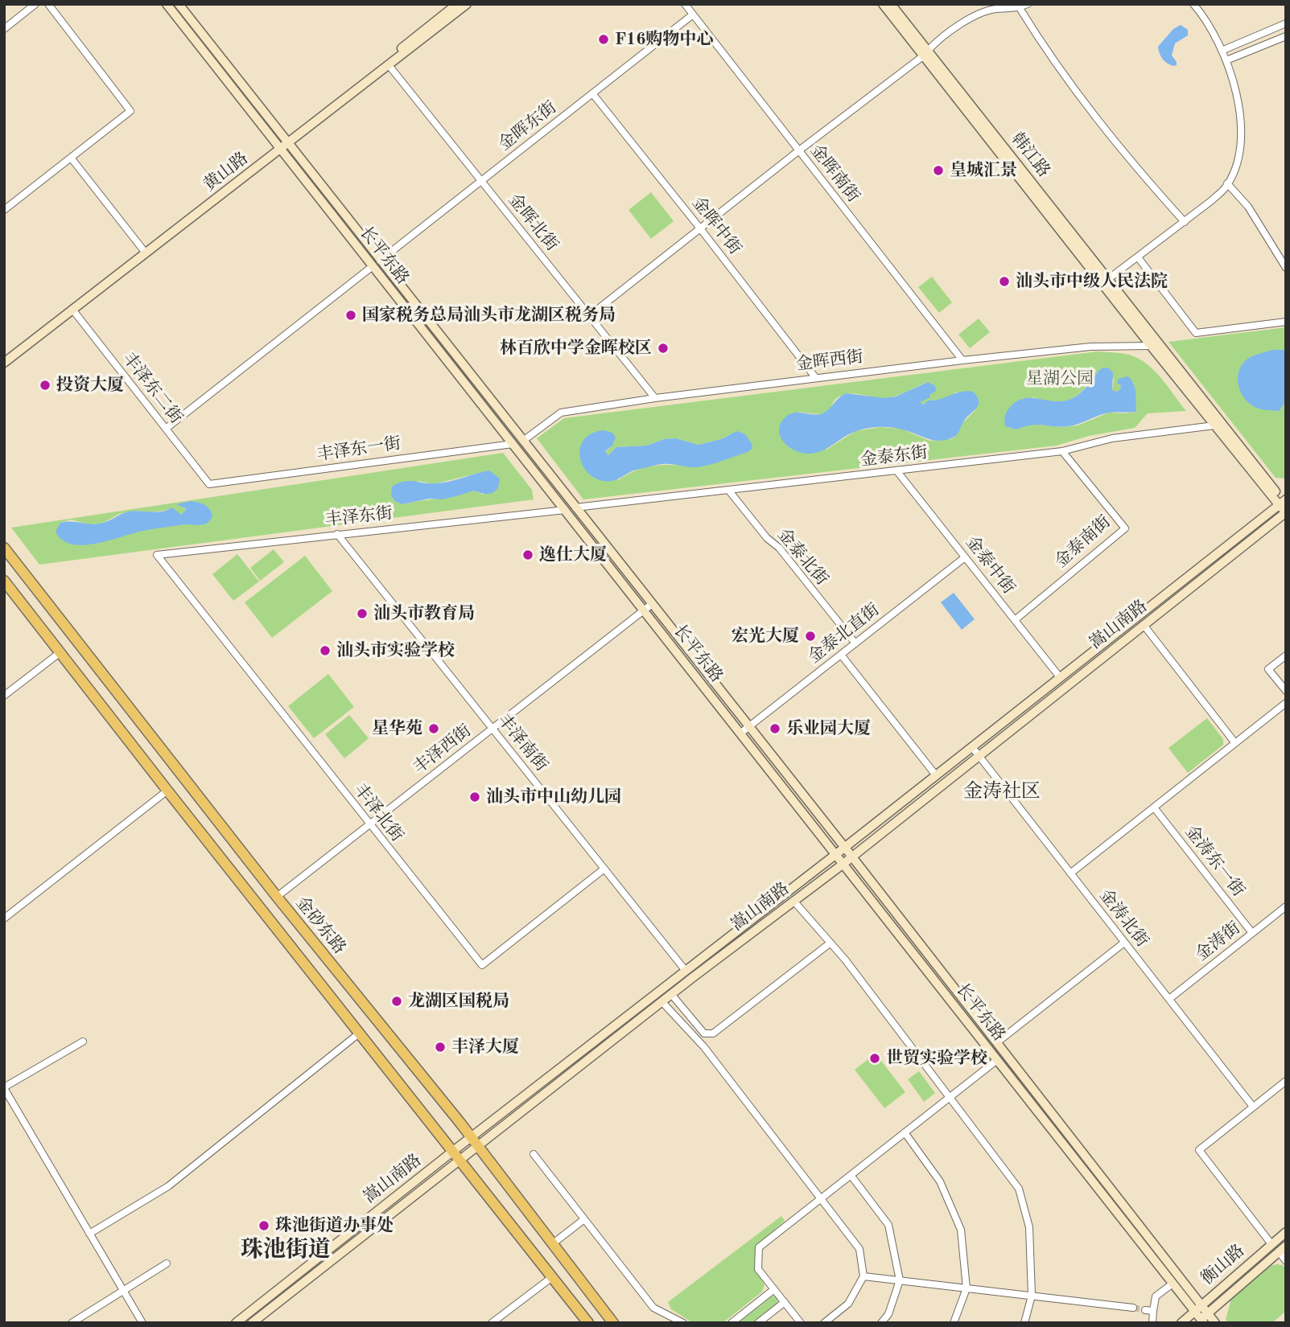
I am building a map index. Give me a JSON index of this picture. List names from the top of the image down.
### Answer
{
  "streets": {
    "main road": ["金砂东路"],
    "street": [
      "金晖东街",
      "韩江路",
      "黄山路",
      "金晖南街",
      "金晖北街",
      "金晖中街",
      "长平东路",
      "金晖西街",
      "丰泽东二街",
      "丰泽东一街",
      "金泰东街",
      "丰泽东街",
      "金泰南街",
      "金泰北街",
      "金泰中街",
      "嵩山南路",
      "金泰北直街",
      "丰泽南街",
      "丰泽西街",
      "丰泽北街",
      "金涛东一街",
      "金涛北街",
      "金涛街",
      "衡山路"
    ]
  },
  "crossings": [
    ["金晖东街", "金晖南街"],
    ["金晖东街", "金晖北街"],
    ["金晖东街", "金晖中街"],
    ["金晖东街", "长平东路"],
    ["金晖东街", "丰泽东二街"],
    ["韩江路", "金晖西街"],
    ["韩江路", "金泰东街"],
    ["韩江路", "嵩山南路"],
    ["黄山路", "金晖北街"],
    ["黄山路", "长平东路"],
    ["黄山路", "丰泽东二街"],
    ["金晖南街", "金晖西街"],
    ["金晖北街", "金晖西街"],
    ["金晖中街", "金晖西街"],
    ["长平东路", "金晖西街"],
    ["长平东路", "丰泽东一街"],
    ["长平东路", "金泰东街"],
    ["长平东路", "丰泽东街"],
    ["长平东路", "嵩山南路"],
    ["长平东路", "金泰北直街"],
    ["长平东路", "丰泽西街"],
    ["长平东路", "衡山路"],
    ["丰泽东二街", "丰泽东一街"],
    ["金泰东街", "金泰南街"],
    ["金泰东街", "金泰北街"],
    ["金泰东街", "金泰中街"],
    ["丰泽东街", "丰泽南街"],
    ["丰泽东街", "丰泽北街"],
    ["金泰南街", "金泰中街"],
    ["金泰北街", "金泰北直街"],
    ["金泰中街", "嵩山南路"],
    ["金泰中街", "金泰北直街"],
    ["嵩山南路", "丰泽南街"],
    ["嵩山南路", "金涛北街"],
    ["嵩山南路", "金砂东路"],
    ["丰泽南街", "丰泽西街"],
    ["丰泽南街", "丰泽北街"],
    ["丰泽西街", "丰泽北街"],
    ["丰泽西街", "金砂东路"],
    ["金涛东一街", "金涛街"],
    ["金涛北街", "金涛街"]
  ],
  "districts": ["金涛社区", "珠池街道"],
  "parks": ["星湖公园"],
  "places": [
    "F16购物中心",
    "皇城汇景",
    "汕头市中级人民法院",
    "国家税务总局汕头市龙湖区税务局",
    "林百欣中学金晖校区",
    "投资大厦",
    "逸仕大厦",
    "汕头市教育局",
    "宏光大厦",
    "汕头市实验学校",
    "星华苑",
    "乐业园大厦",
    "汕头市中山幼儿园",
    "龙湖区国税局",
    "丰泽大厦",
    "世贸实验学校",
    "珠池街道办事处"
  ]
}
